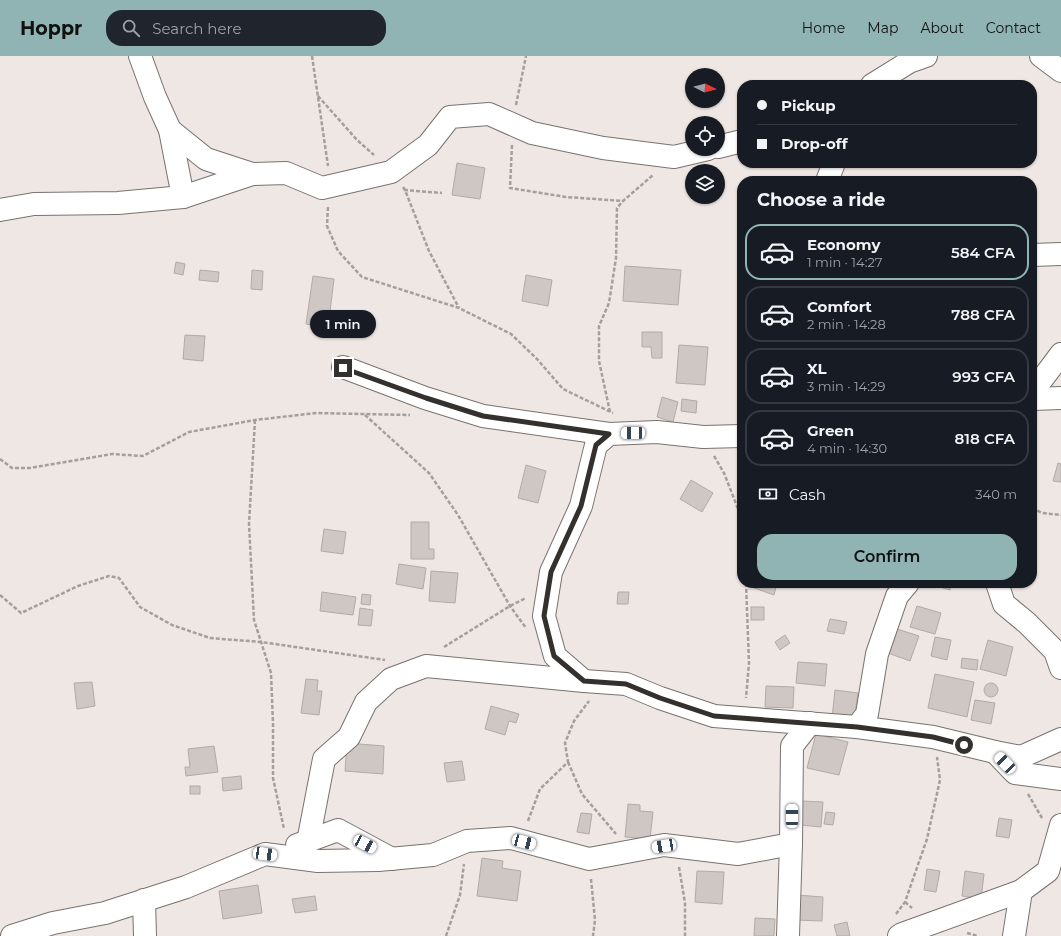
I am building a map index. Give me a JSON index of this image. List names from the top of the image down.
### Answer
{
  "north": "right",
  "page": {
    "header": "Hoppr",
    "search": "Search here",
    "nav": [
      "Home",
      "Map",
      "About",
      "Contact"
    ],
    "banner": ["Pickup", "Drop-off"],
    "heading": "Choose a ride",
    "list": [
      {
        "name": "Economy",
        "note": "1 min · 14:27",
        "value": "584 CFA"
      },
      {
        "name": "Comfort",
        "note": "2 min · 14:28",
        "value": "788 CFA"
      },
      {
        "name": "XL",
        "note": "3 min · 14:29",
        "value": "993 CFA"
      },
      {
        "name": "Green",
        "note": "4 min · 14:30",
        "value": "818 CFA"
      }
    ],
    "bubble": "1 min",
    "pay": ["Cash", "340 m"],
    "buttons": "Confirm"
  }
}
